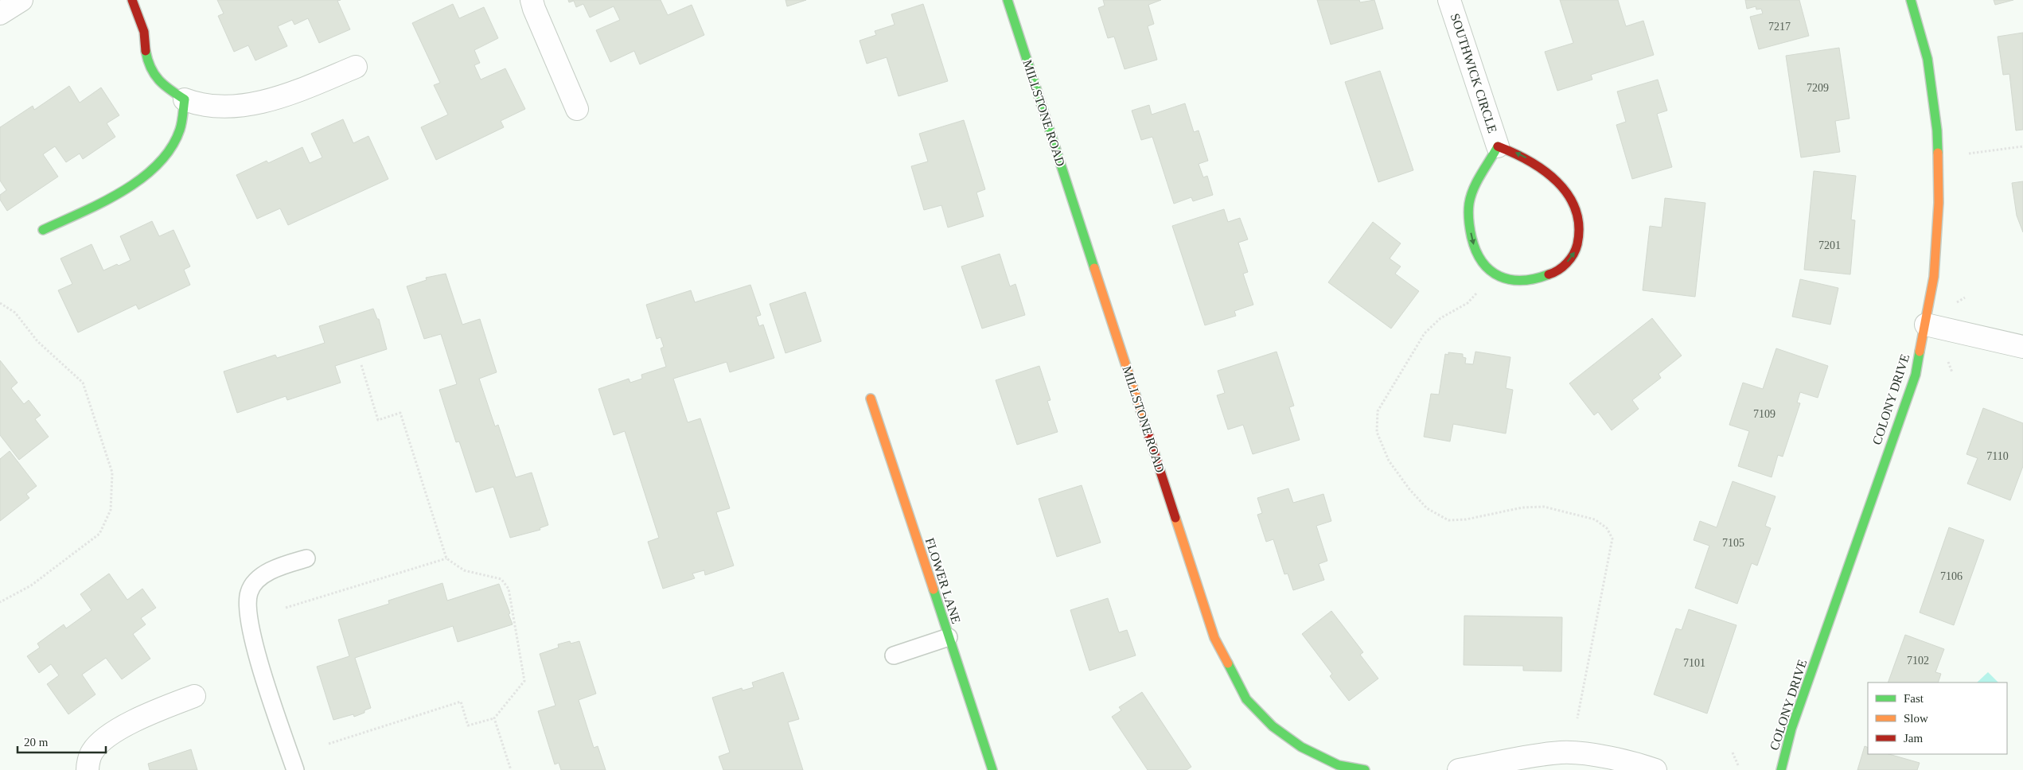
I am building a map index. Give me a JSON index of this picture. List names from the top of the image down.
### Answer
{
  "streets": {
    "street": [
      "SOUTHWICK CIRCLE",
      "MILLSTONE ROAD",
      "COLONY DRIVE",
      "FLOWER LANE"
    ]
  },
  "house_numbers": [
    "7217",
    "7209",
    "7201",
    "7109",
    "7110",
    "7105",
    "7106",
    "7102",
    "7101"
  ],
  "legend": ["Fast", "Slow", "Jam"],
  "scale_bar": "20 m"
}
